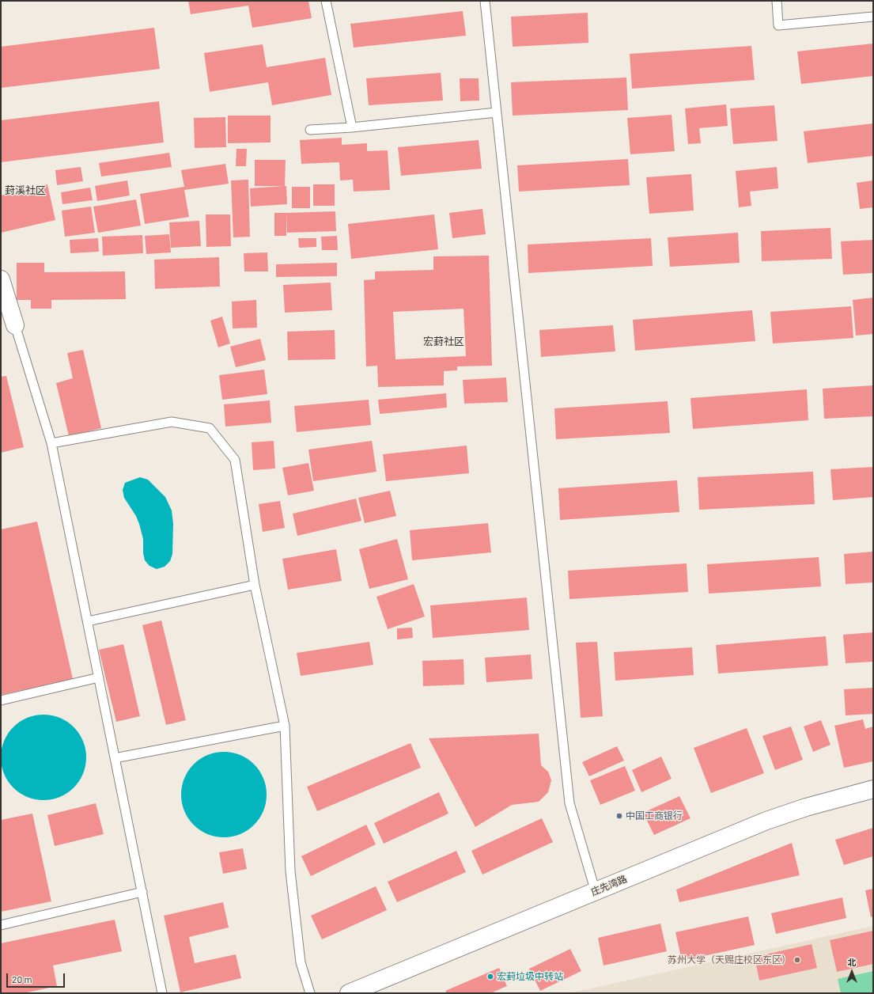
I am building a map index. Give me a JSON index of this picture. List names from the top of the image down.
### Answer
{
  "streets": {
    "street": ["庄先湾路"]
  },
  "districts": ["葑溪社区", "宏葑社区"],
  "places": ["中国工商银行", "苏州大学（天赐庄校区东区）", "宏葑垃圾中转站"],
  "scale_bar": "20 m",
  "north": "top"
}
